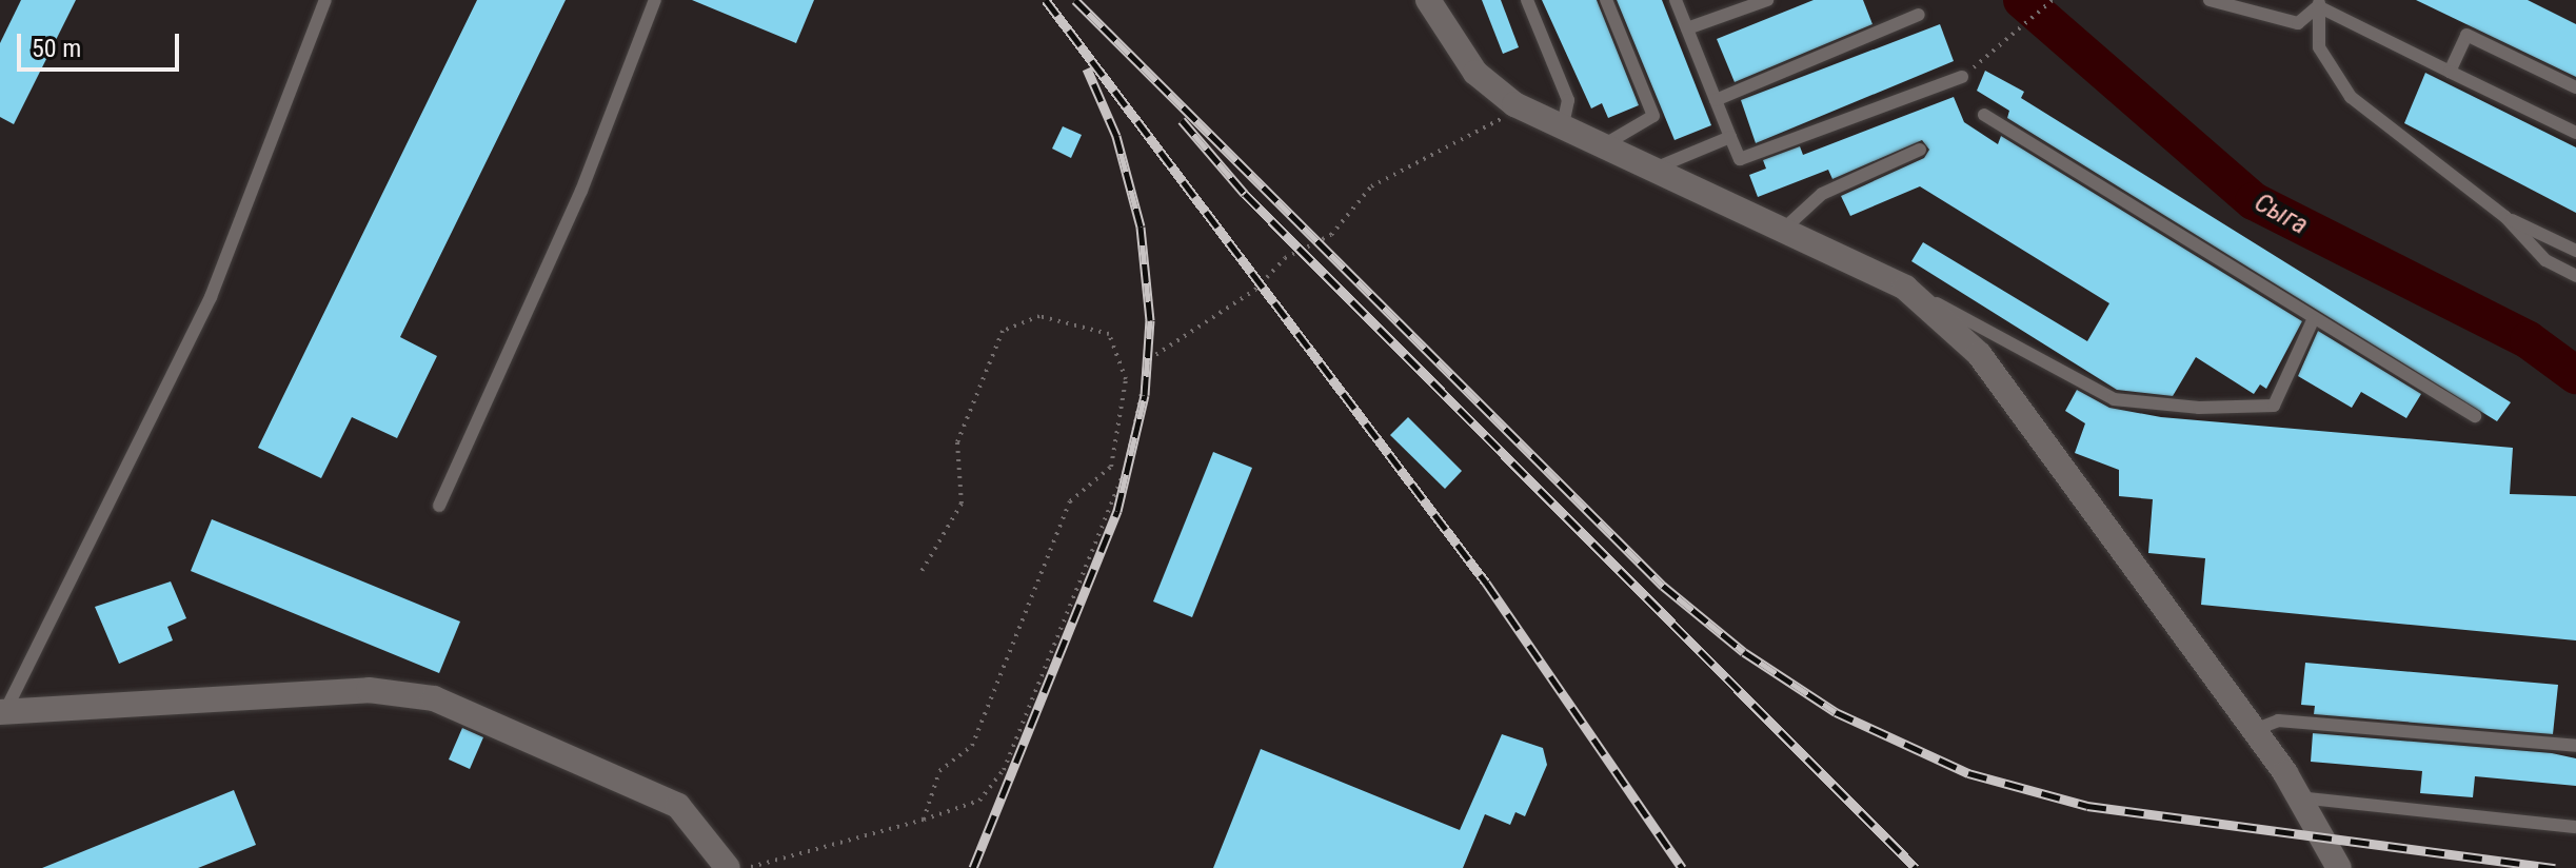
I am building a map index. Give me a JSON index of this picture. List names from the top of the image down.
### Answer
{
  "water": ["Сыга"],
  "scale_bar": "50 m"
}
